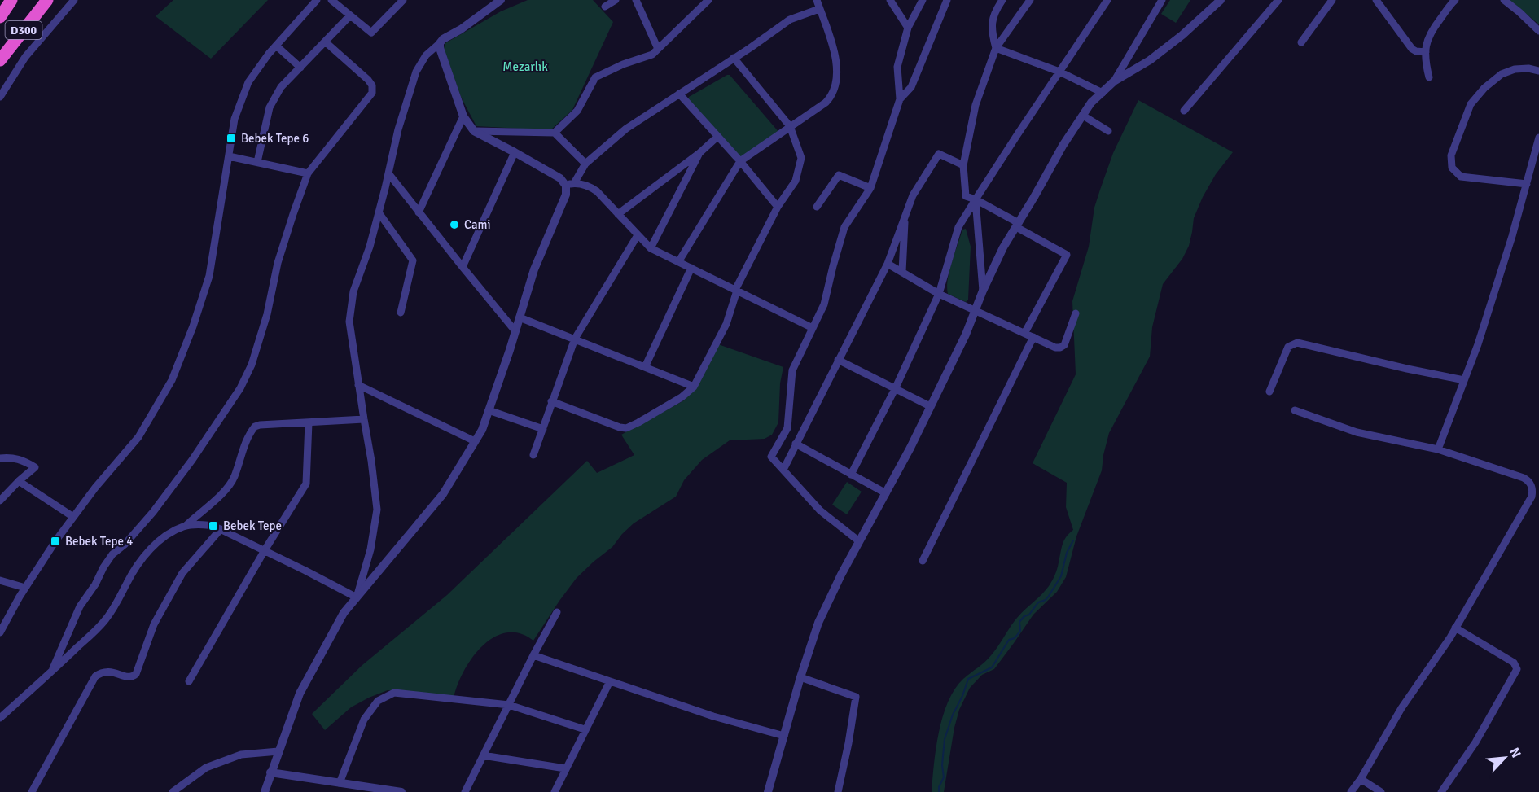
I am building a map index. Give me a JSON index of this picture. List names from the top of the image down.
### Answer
{
  "streets": {
    "highway": ["D300"]
  },
  "parks": ["Mezarlık"],
  "places": {
    "transit": ["Bebek Tepe 6", "Bebek Tepe", "Bebek Tepe 4"],
    "other": ["Cami"]
  },
  "north": "top right"
}
